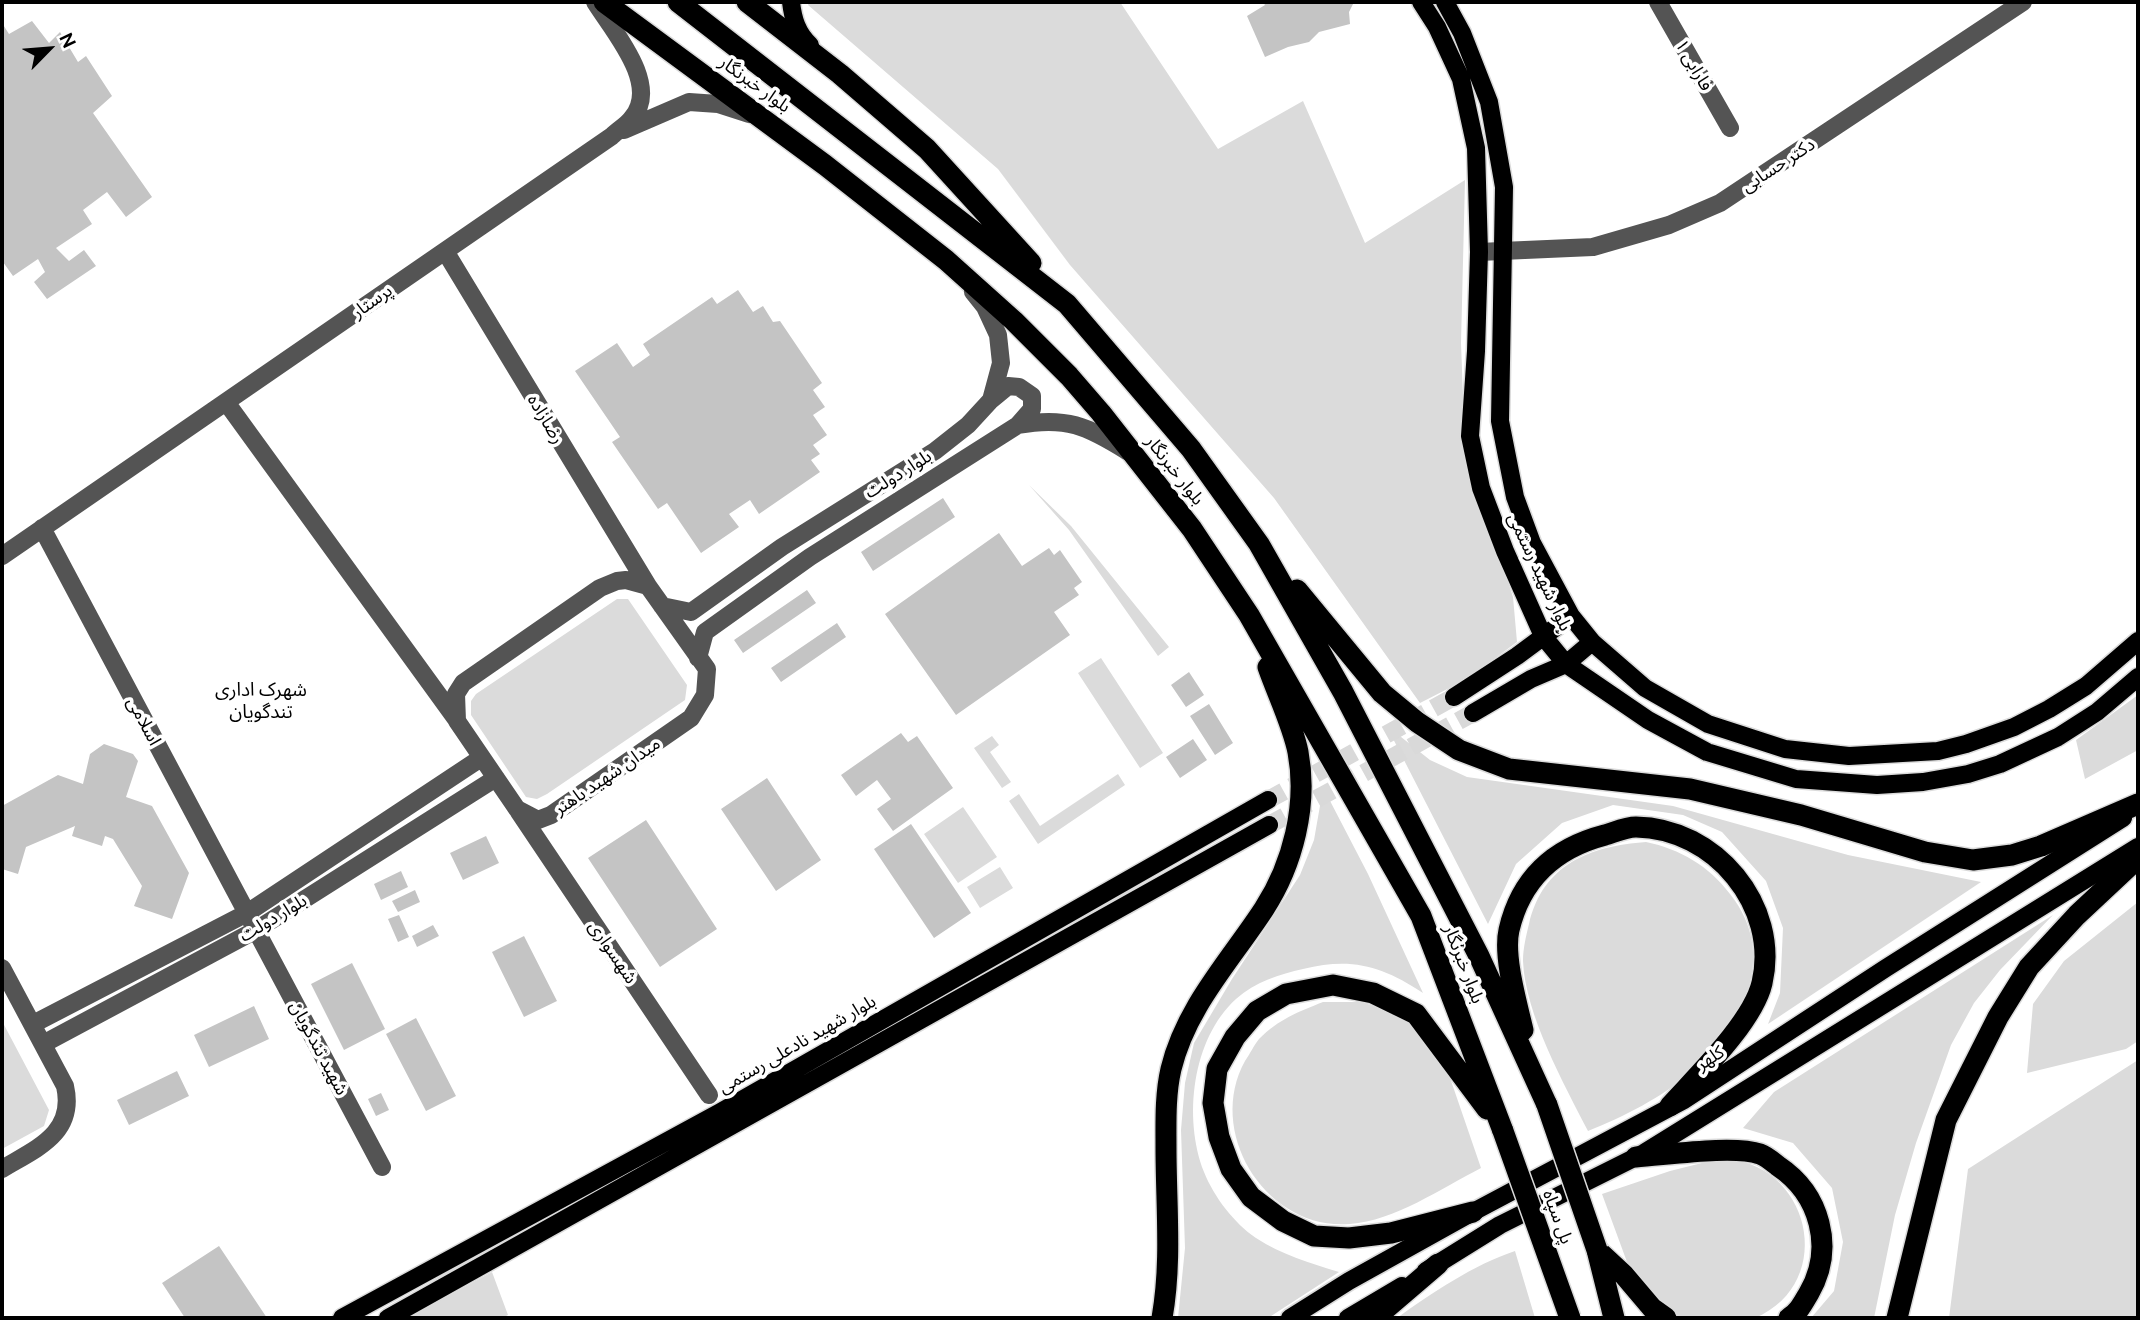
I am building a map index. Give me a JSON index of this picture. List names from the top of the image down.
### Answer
{
  "streets": {
    "highway": ["بلوار خبرنگار", "پل سپاه"],
    "main road": ["بلوار شهید رستمی", "بلوار شهید نادعلی رستمی", "کلهر"],
    "street": [
      "فارابی ۱",
      "دکتر حسابی",
      "پرستار",
      "رضازاده",
      "بلوار دولت",
      "اسلامی",
      "میدان شهید باهنر",
      "شهسواری",
      "شهید تندگویان"
    ]
  },
  "crossings": [
    ["بلوار خبرنگار", "بلوار دولت"],
    ["بلوار خبرنگار", "پل سپاه"],
    ["دکتر حسابی", "بلوار شهید رستمی"],
    ["پرستار", "رضازاده"],
    ["پرستار", "اسلامی"],
    ["رضازاده", "میدان شهید باهنر"],
    ["بلوار دولت", "اسلامی"],
    ["بلوار دولت", "میدان شهید باهنر"],
    ["بلوار دولت", "شهید تندگویان"],
    ["اسلامی", "شهید تندگویان"],
    ["میدان شهید باهنر", "شهسواری"]
  ],
  "districts": ["شهرک اداری تندگویان"],
  "north": "top right"
}
